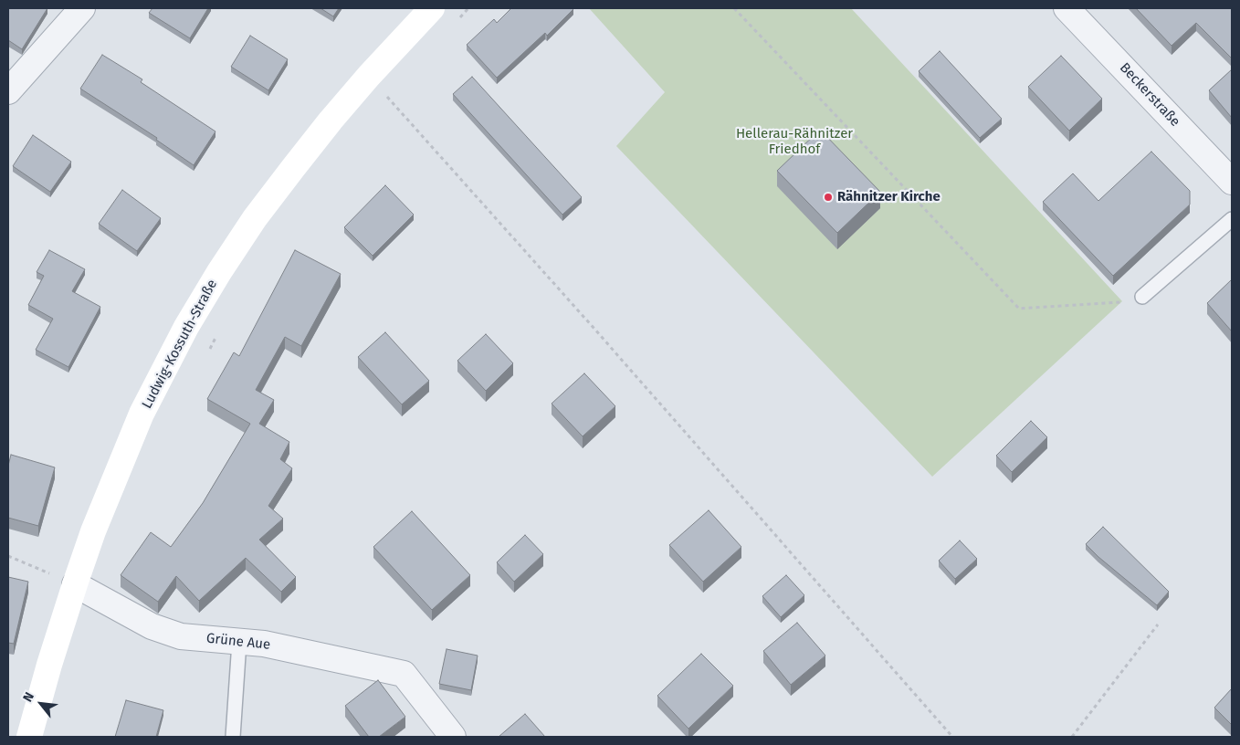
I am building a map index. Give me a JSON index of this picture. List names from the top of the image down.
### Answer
{
  "streets": {
    "street": ["Beckerstraße", "Ludwig-Kossuth-Straße", "Grüne Aue"]
  },
  "crossings": [
    ["Ludwig-Kossuth-Straße", "Grüne Aue"]
  ],
  "parks": ["Hellerau-Rähnitzer Friedhof"],
  "places": ["Rähnitzer Kirche"],
  "north": "top left"
}
